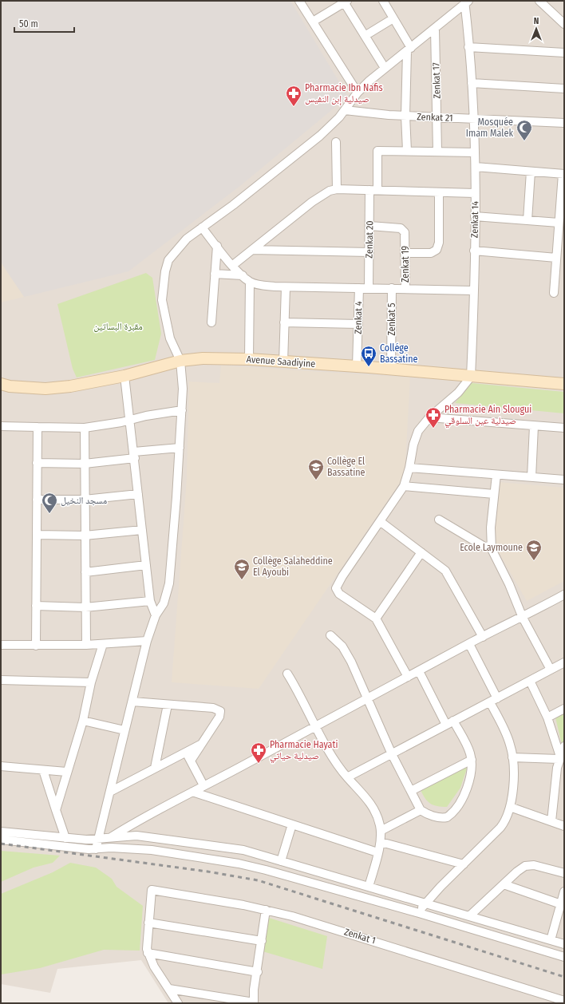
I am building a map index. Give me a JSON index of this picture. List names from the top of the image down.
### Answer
{
  "streets": {
    "main road": ["Avenue Saadiyine"],
    "street": [
      "Zenkat 17",
      "Zenkat 21",
      "Zenkat 14",
      "Zenkat 20",
      "Zenkat 19",
      "Zenkat 4",
      "Zenkat 5",
      "Zenkat 1"
    ]
  },
  "crossings": [
    ["Zenkat 17", "Zenkat 21"],
    ["Zenkat 21", "Zenkat 14"],
    ["Zenkat 14", "Avenue Saadiyine"],
    ["Zenkat 20", "Zenkat 19"],
    ["Zenkat 4", "Avenue Saadiyine"],
    ["Zenkat 5", "Avenue Saadiyine"]
  ],
  "parks": ["مقبرة البساتين"],
  "places": {
    "pharmacy": ["Pharmacie Ibn Nafis صيدلية إبن النفيس", "Pharmacie Ain Slougui صيدلية عين السلوقي", "Pharmacie Hayati صيدلية حياتي"],
    "mosque": ["Mosquée Imam Malek", "مسجد النخيل"],
    "bus stop": ["Collége Bassatine"],
    "school or university": ["Collège El Bassatine", "Ecole Laymoune", "Collège Salaheddine El Ayoubi"]
  },
  "scale_bar": "50 m",
  "north": "top"
}
